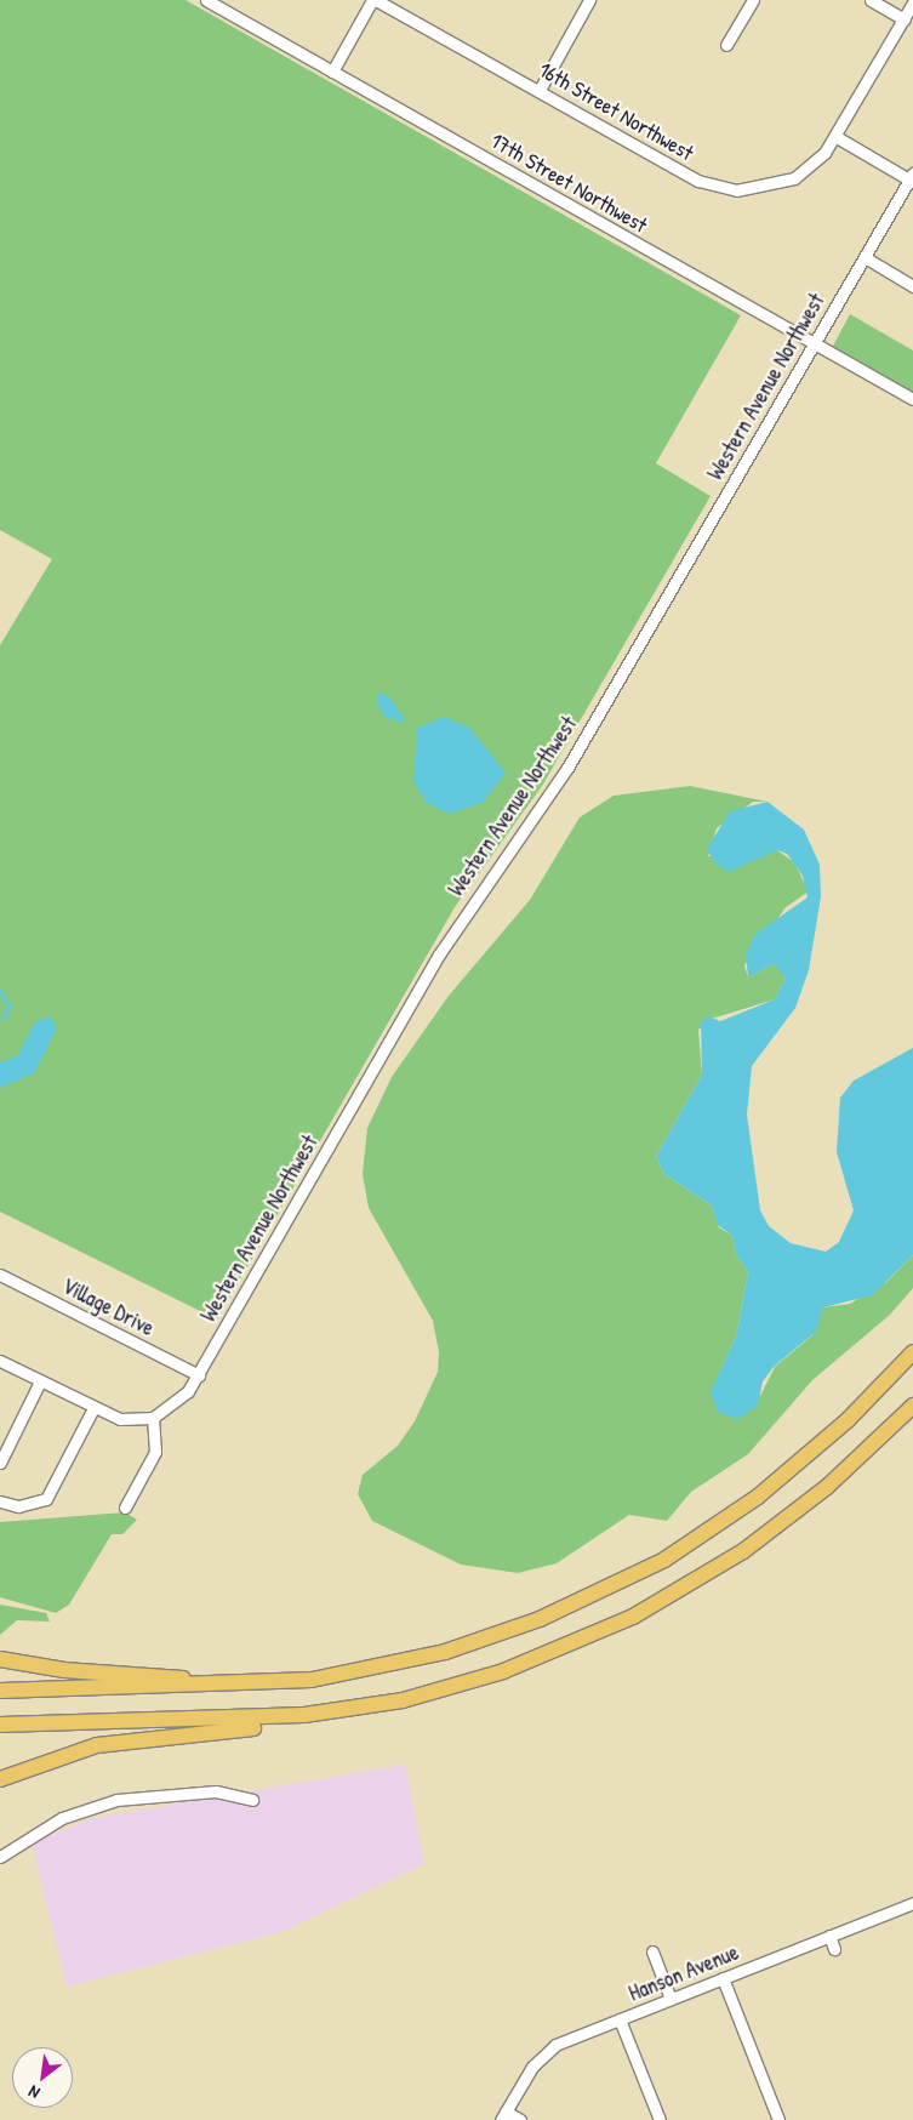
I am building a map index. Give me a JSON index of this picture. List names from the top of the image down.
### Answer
{
  "streets": {
    "street": [
      "16th Street Northwest",
      "17th Street Northwest",
      "Western Avenue Northwest",
      "Village Drive",
      "Hanson Avenue"
    ]
  },
  "crossings": [
    ["17th Street Northwest", "Western Avenue Northwest"],
    ["Western Avenue Northwest", "Village Drive"]
  ],
  "north": "bottom left"
}
